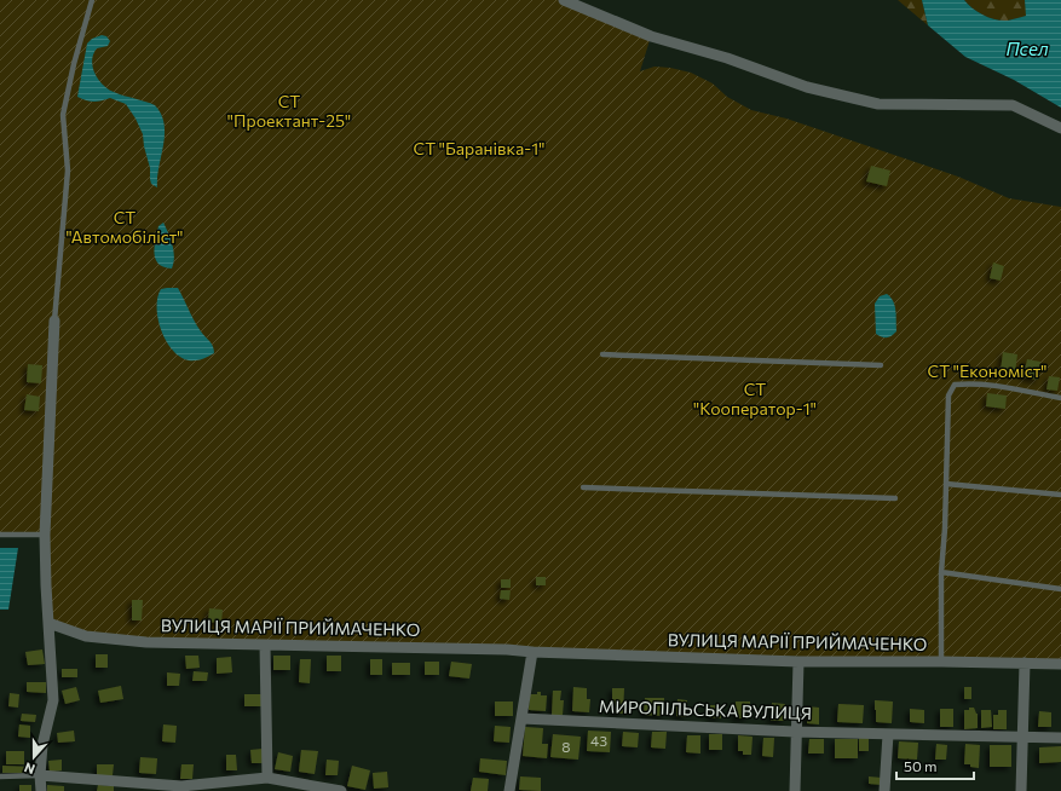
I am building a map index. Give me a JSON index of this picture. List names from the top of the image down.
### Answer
{
  "streets": {
    "street": ["ВУЛИЦЯ МАРІЇ ПРИЙМАЧЕНКО", "МИРОПІЛЬСЬКА ВУЛИЦЯ"]
  },
  "water": ["Псел"],
  "parks": [
    "СТ \"Проектант-25\"",
    "СТ \"Баранівка-1\"",
    "СТ \"Автомобіліст\"",
    "СТ \"Економіст\"",
    "СТ \"Кооператор-1\""
  ],
  "house_numbers": ["43", "8"],
  "scale_bar": "50 m",
  "north": "bottom"
}
